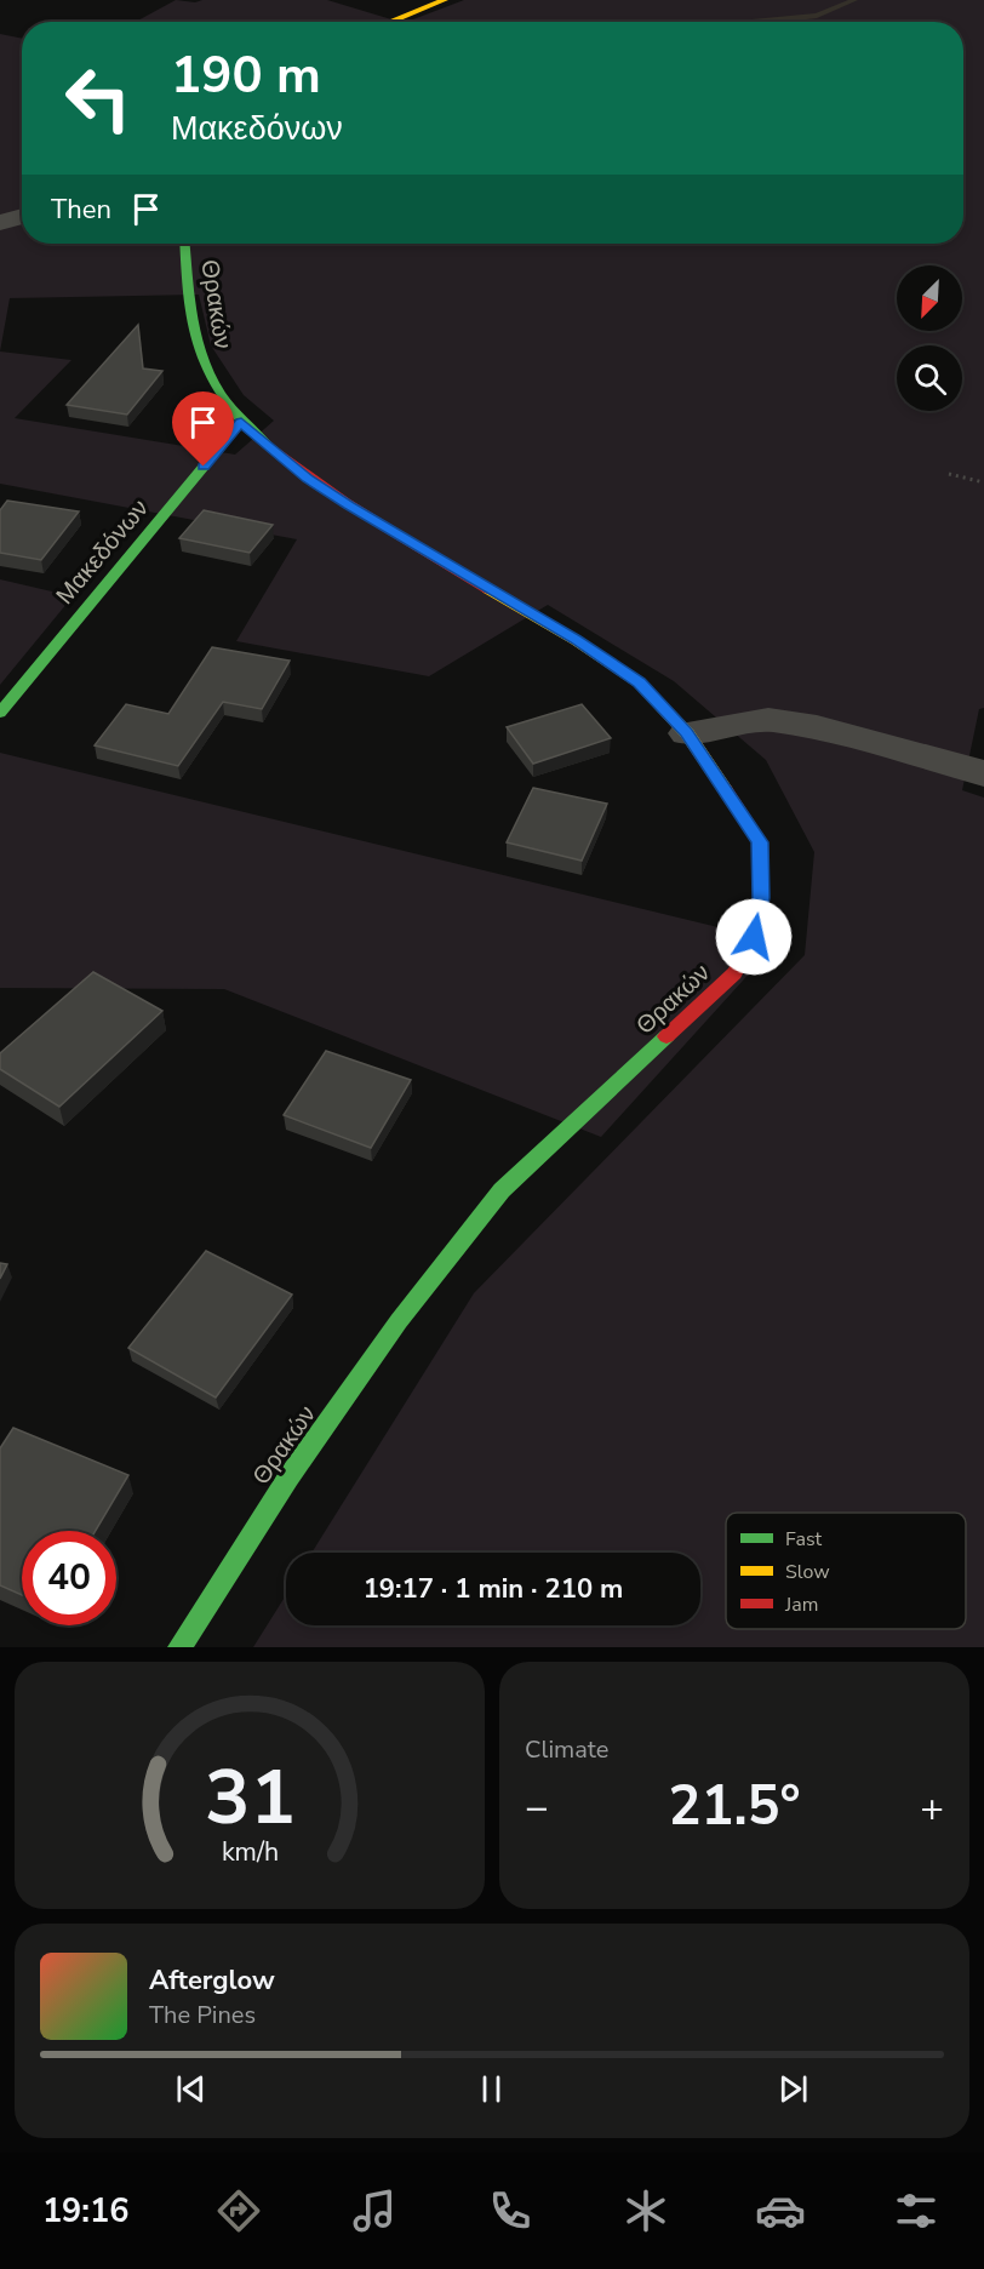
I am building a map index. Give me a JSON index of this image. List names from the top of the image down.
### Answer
{
  "streets": {
    "street": ["Θρακών", "Μακεδόνων"]
  },
  "crossings": [
    ["Θρακών", "Μακεδόνων"]
  ],
  "legend": ["Fast", "Slow", "Jam"],
  "north": "bottom left",
  "page": {
    "turn": ["190 m", "Μακεδόνων"],
    "then": "Then",
    "limit": "40",
    "trip": "19:17 · 1 min · 210 m",
    "tile": "Climate",
    "heat": ["−", "21.5°", "+"],
    "song": ["Afterglow", "The Pines"],
    "tabs": "19:16",
    "gauge": ["31", "km/h"]
  }
}
